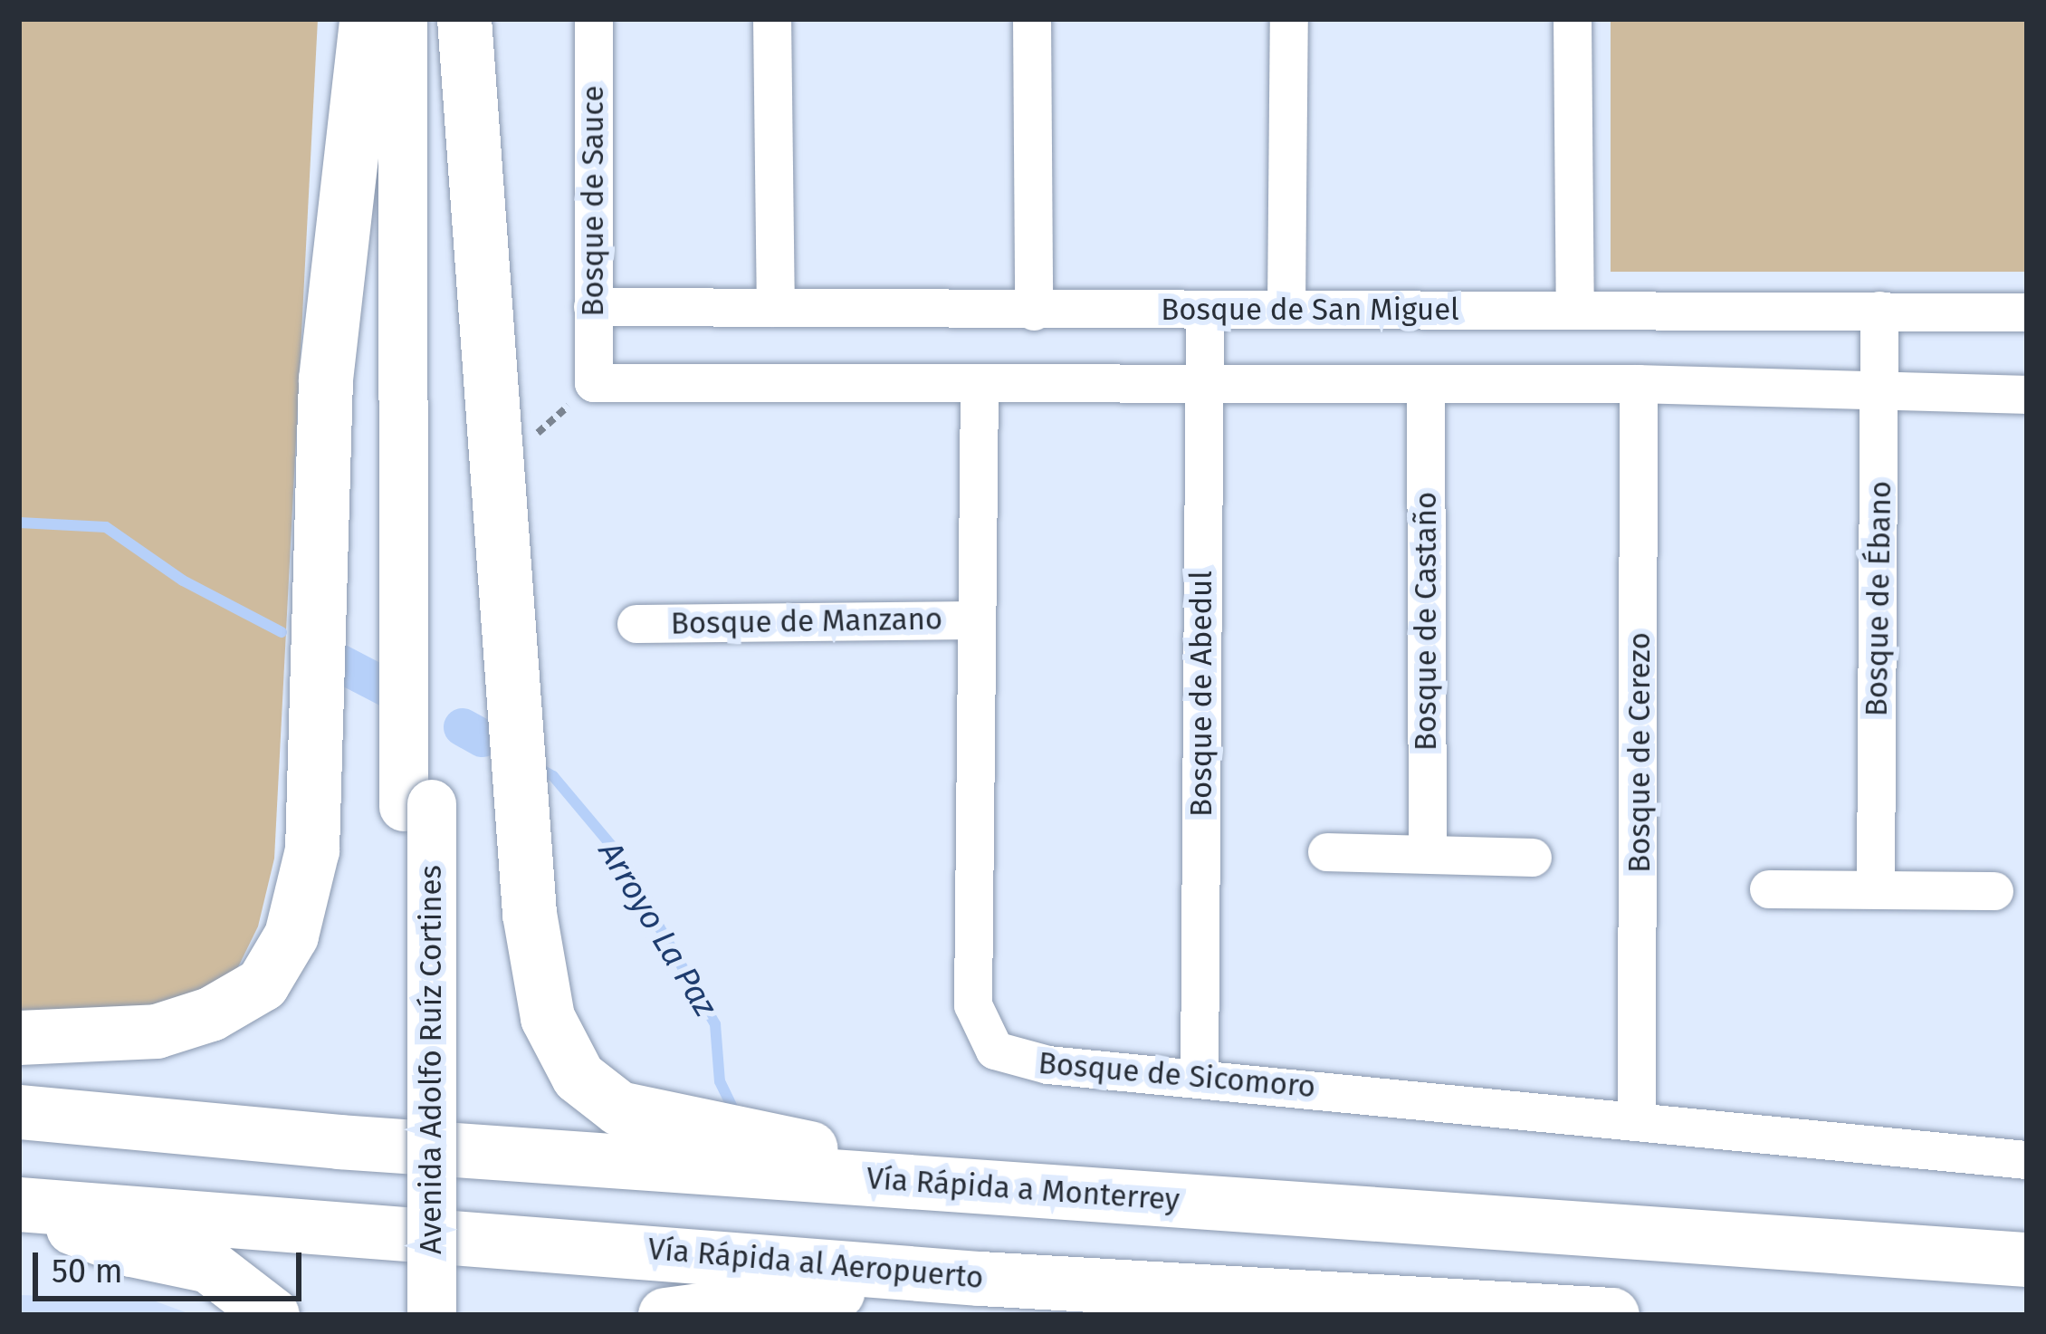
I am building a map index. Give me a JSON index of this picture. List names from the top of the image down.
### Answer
{
  "streets": {
    "highway": ["Vía Rápida a Monterrey", "Vía Rápida al Aeropuerto"],
    "main road": ["Avenida Adolfo Ruíz Cortines"],
    "street": [
      "Bosque de Sauce",
      "Bosque de San Miguel",
      "Bosque de Ébano",
      "Bosque de Castaño",
      "Bosque de Manzano",
      "Bosque de Abedul",
      "Bosque de Cerezo",
      "Bosque de Sicomoro"
    ]
  },
  "crossings": [
    ["Bosque de Sauce", "Bosque de San Miguel"],
    ["Bosque de San Miguel", "Bosque de Ébano"],
    ["Bosque de San Miguel", "Bosque de Abedul"],
    ["Bosque de Manzano", "Bosque de Sicomoro"],
    ["Bosque de Abedul", "Bosque de Sicomoro"],
    ["Bosque de Cerezo", "Bosque de Sicomoro"]
  ],
  "water": ["Arroyo La Paz"],
  "scale_bar": "50 m"
}
